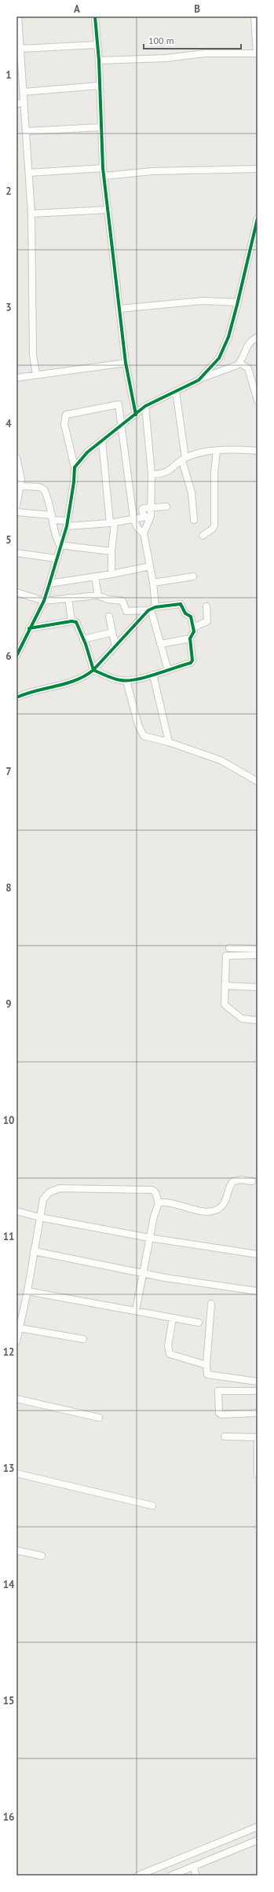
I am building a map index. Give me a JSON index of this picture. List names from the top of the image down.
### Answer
{
  "scale_bar": "100 m",
  "grid": {
    "columns": ["A", "B"],
    "rows": [
      "1",
      "2",
      "3",
      "4",
      "5",
      "6",
      "7",
      "8",
      "9",
      "10",
      "11",
      "12",
      "13",
      "14",
      "15",
      "16"
    ]
  }
}
